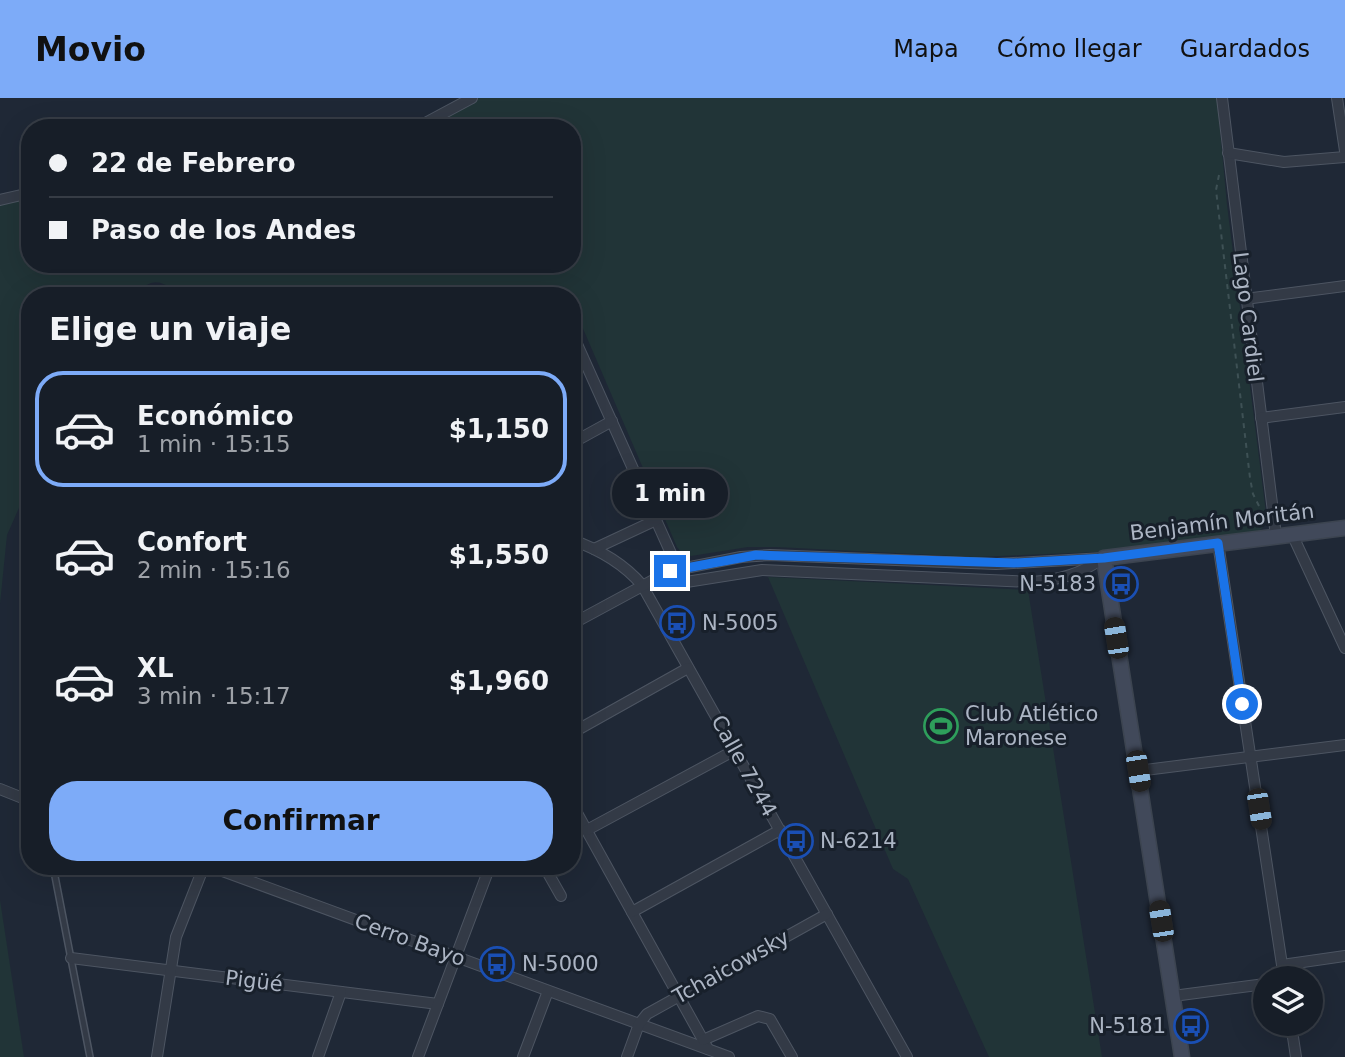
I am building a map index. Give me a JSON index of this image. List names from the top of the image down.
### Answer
{
  "streets": {
    "street": [
      "Lago Cardiel",
      "Benjamín Moritán",
      "Calle 7244",
      "Cerro Bayo",
      "Tchaicowsky",
      "Pigüé"
    ]
  },
  "crossings": [
    ["Lago Cardiel", "Benjamín Moritán"],
    ["Calle 7244", "Tchaicowsky"],
    ["Cerro Bayo", "Tchaicowsky"]
  ],
  "places": {
    "bus stop": [
      "N-5183",
      "N-5005",
      "N-6214",
      "N-5000",
      "N-5181"
    ],
    "sports": ["Club Atlético Maronese"]
  },
  "page": {
    "header": "Movio",
    "nav": ["Mapa", "Cómo llegar", "Guardados"],
    "banner": ["22 de Febrero", "Paso de los Andes"],
    "heading": "Elige un viaje",
    "list": [
      {
        "name": "Económico",
        "note": "1 min · 15:15",
        "value": "$1,150"
      },
      {
        "name": "Confort",
        "note": "2 min · 15:16",
        "value": "$1,550"
      },
      {
        "name": "XL",
        "note": "3 min · 15:17",
        "value": "$1,960"
      }
    ],
    "bubble": "1 min",
    "buttons": "Confirmar"
  }
}
